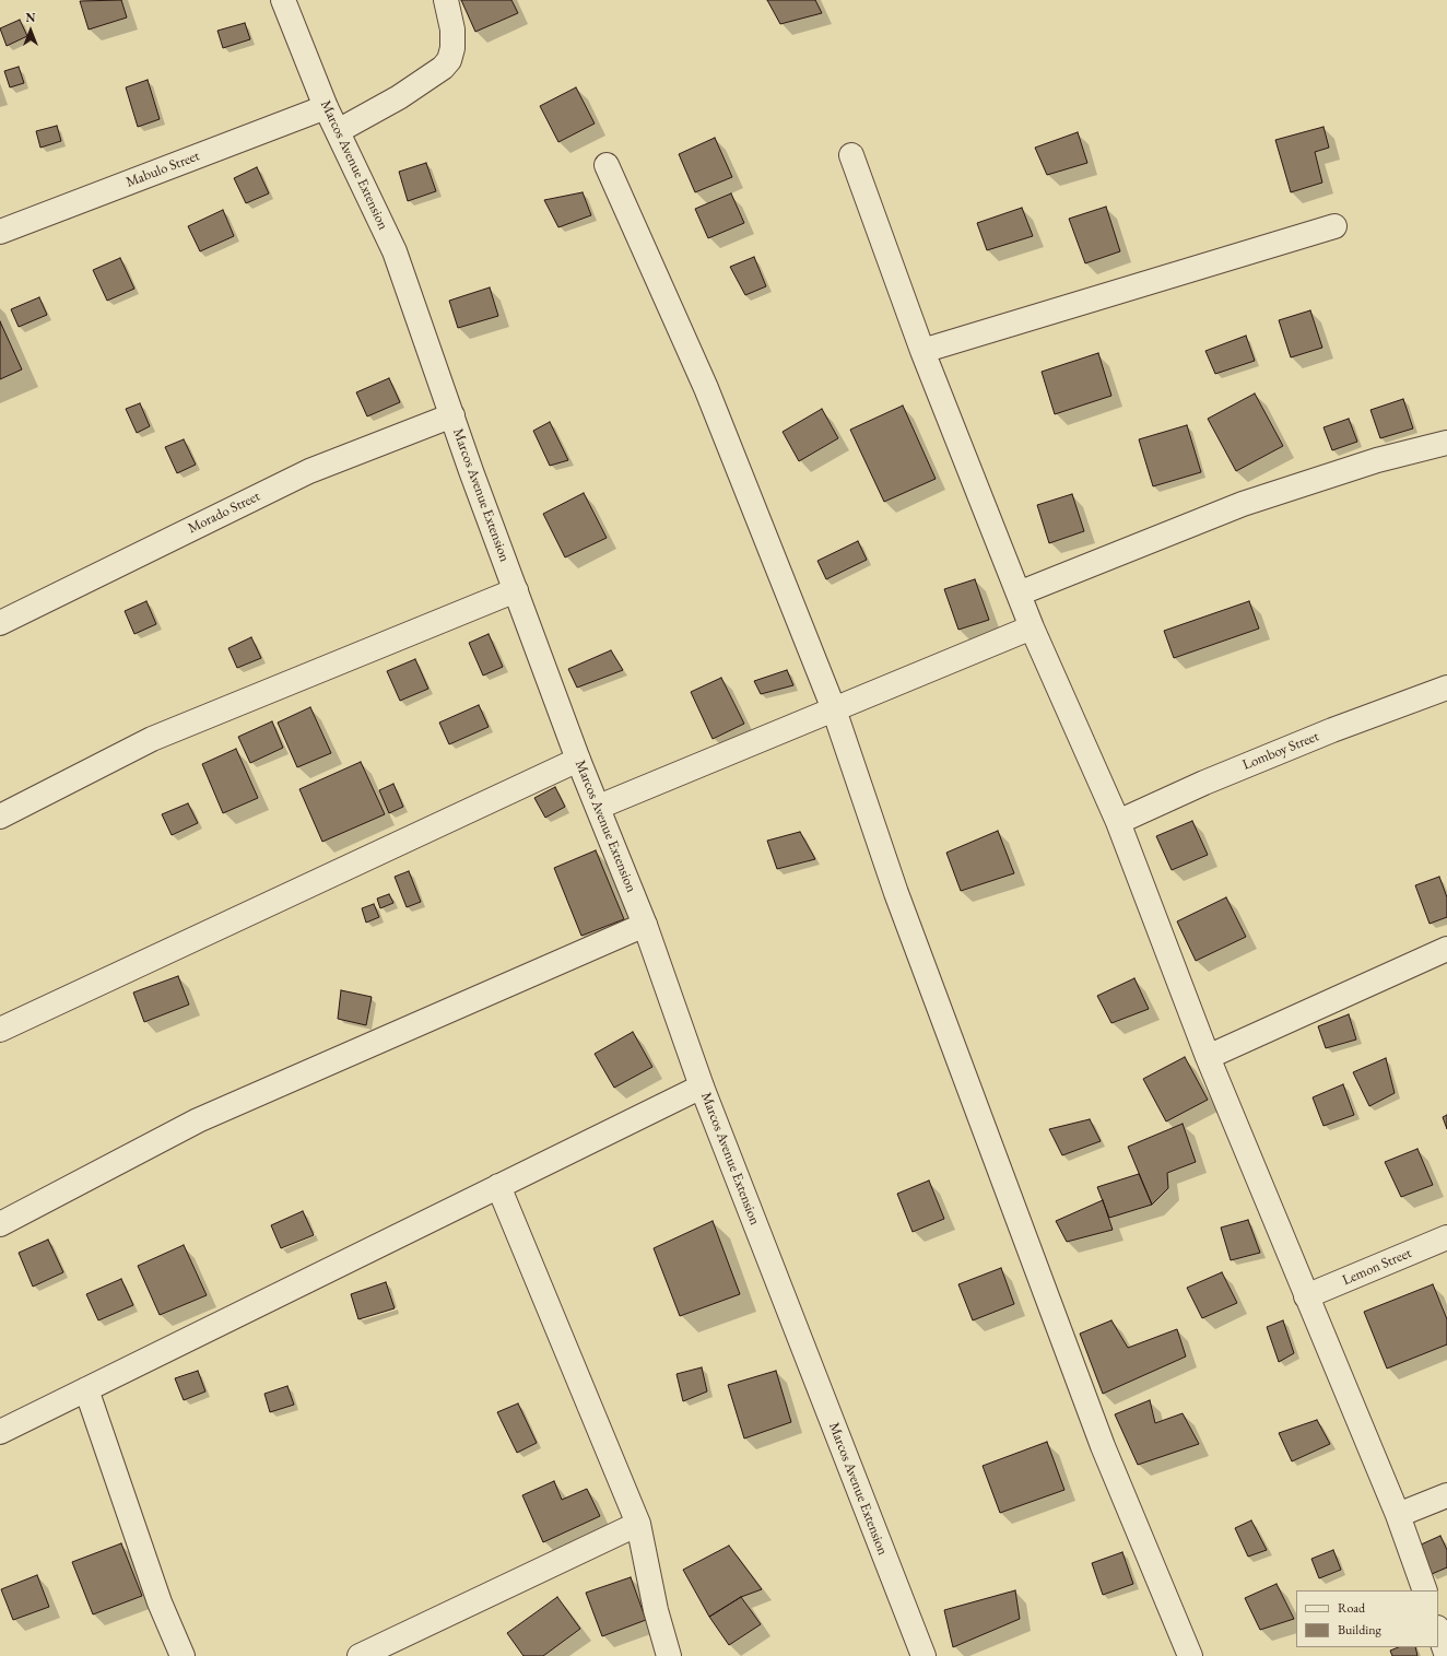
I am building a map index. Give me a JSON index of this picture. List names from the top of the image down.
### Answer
{
  "streets": {
    "street": [
      "Marcos Avenue Extension",
      "Mabulo Street",
      "Morado Street",
      "Lomboy Street",
      "Lemon Street"
    ]
  },
  "crossings": [
    ["Marcos Avenue Extension", "Mabulo Street"],
    ["Marcos Avenue Extension", "Morado Street"]
  ],
  "legend": ["Road", "Building"],
  "north": "top"
}
